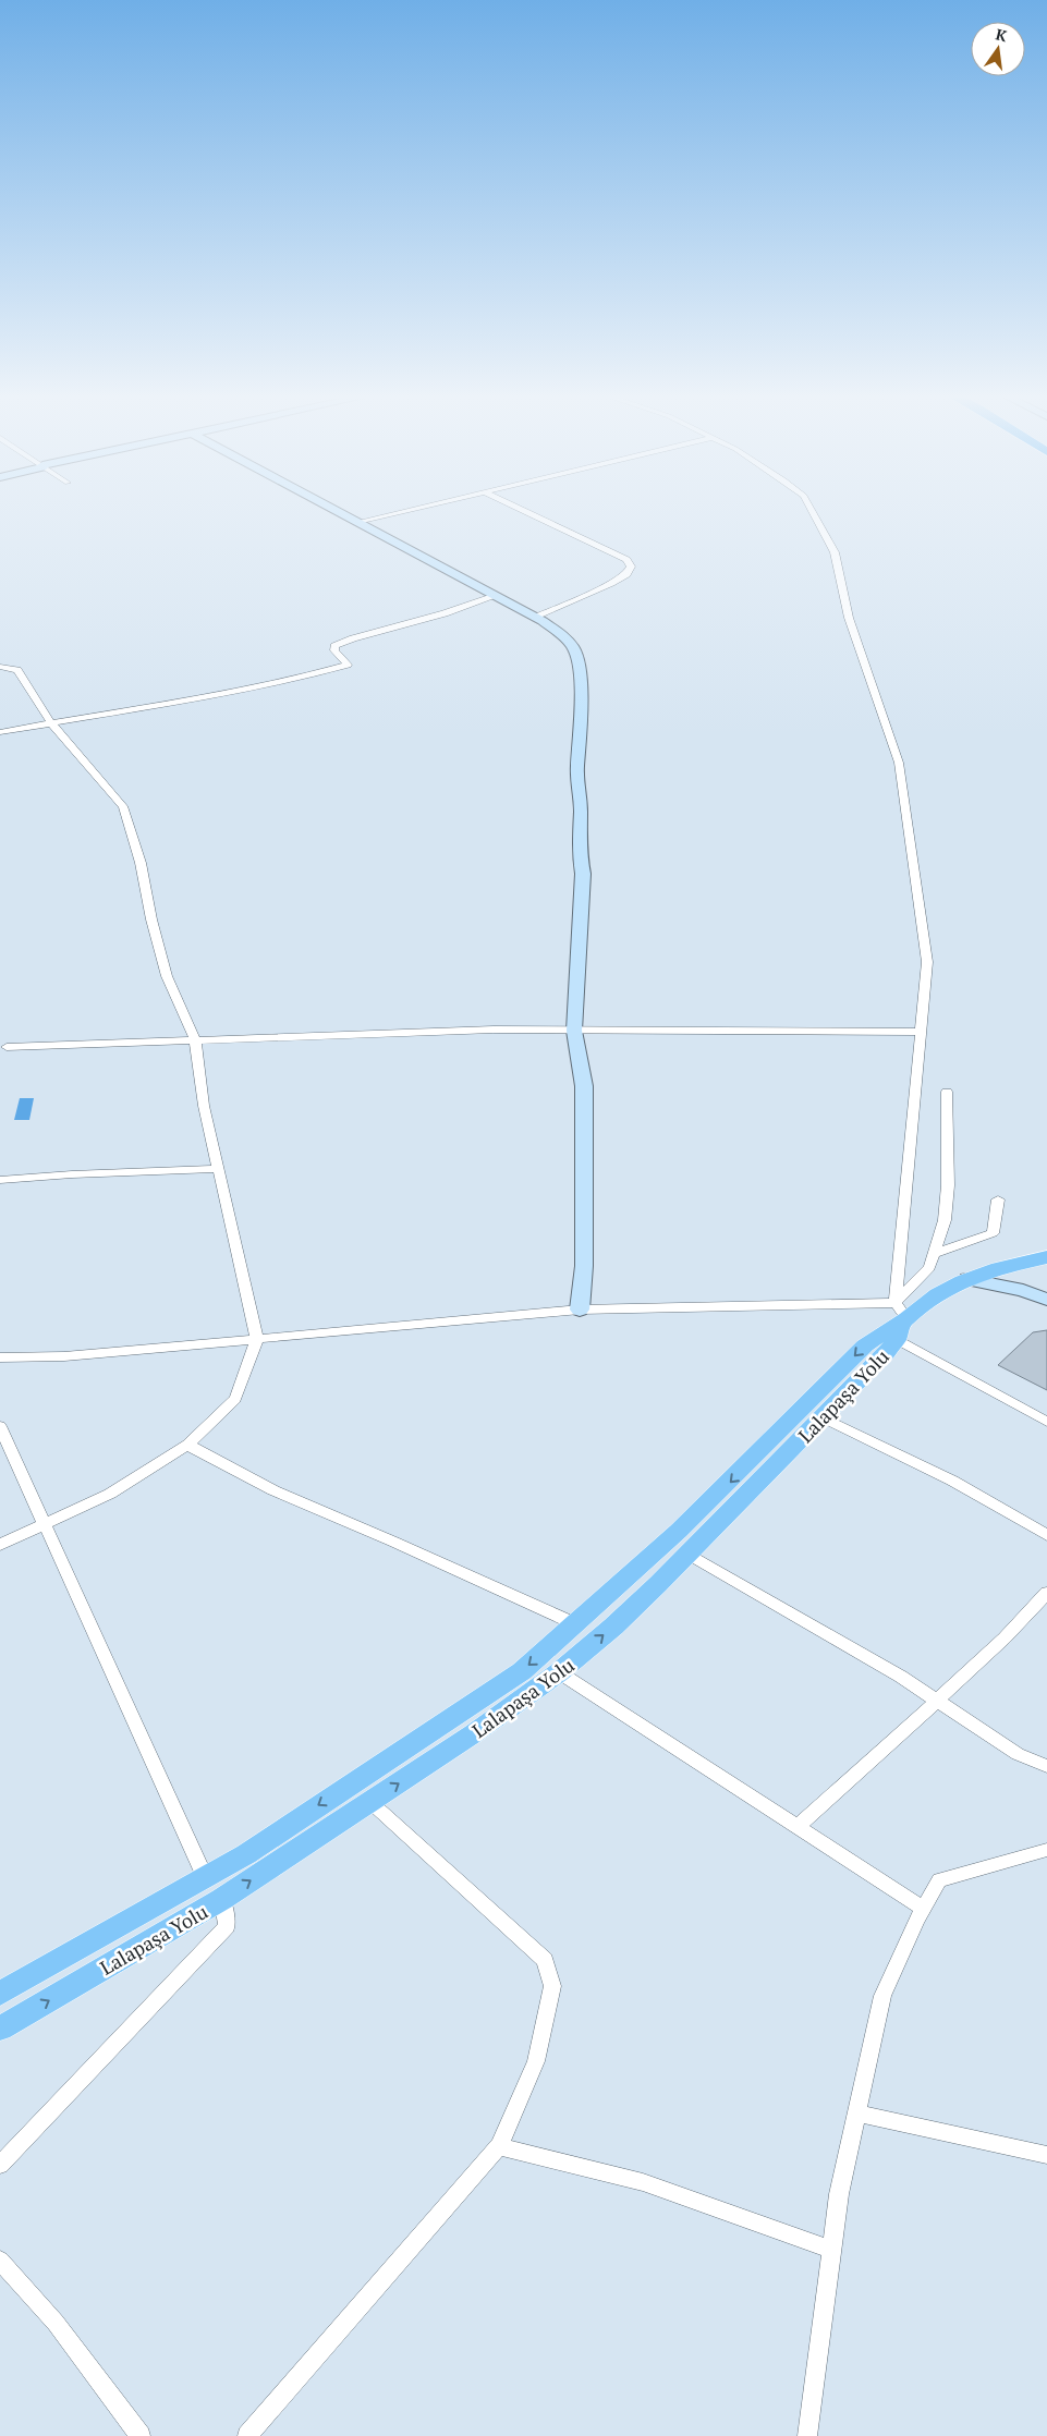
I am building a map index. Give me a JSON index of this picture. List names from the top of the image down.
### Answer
{
  "streets": {
    "main road": ["Lalapaşa Yolu"]
  },
  "north": "top"
}
